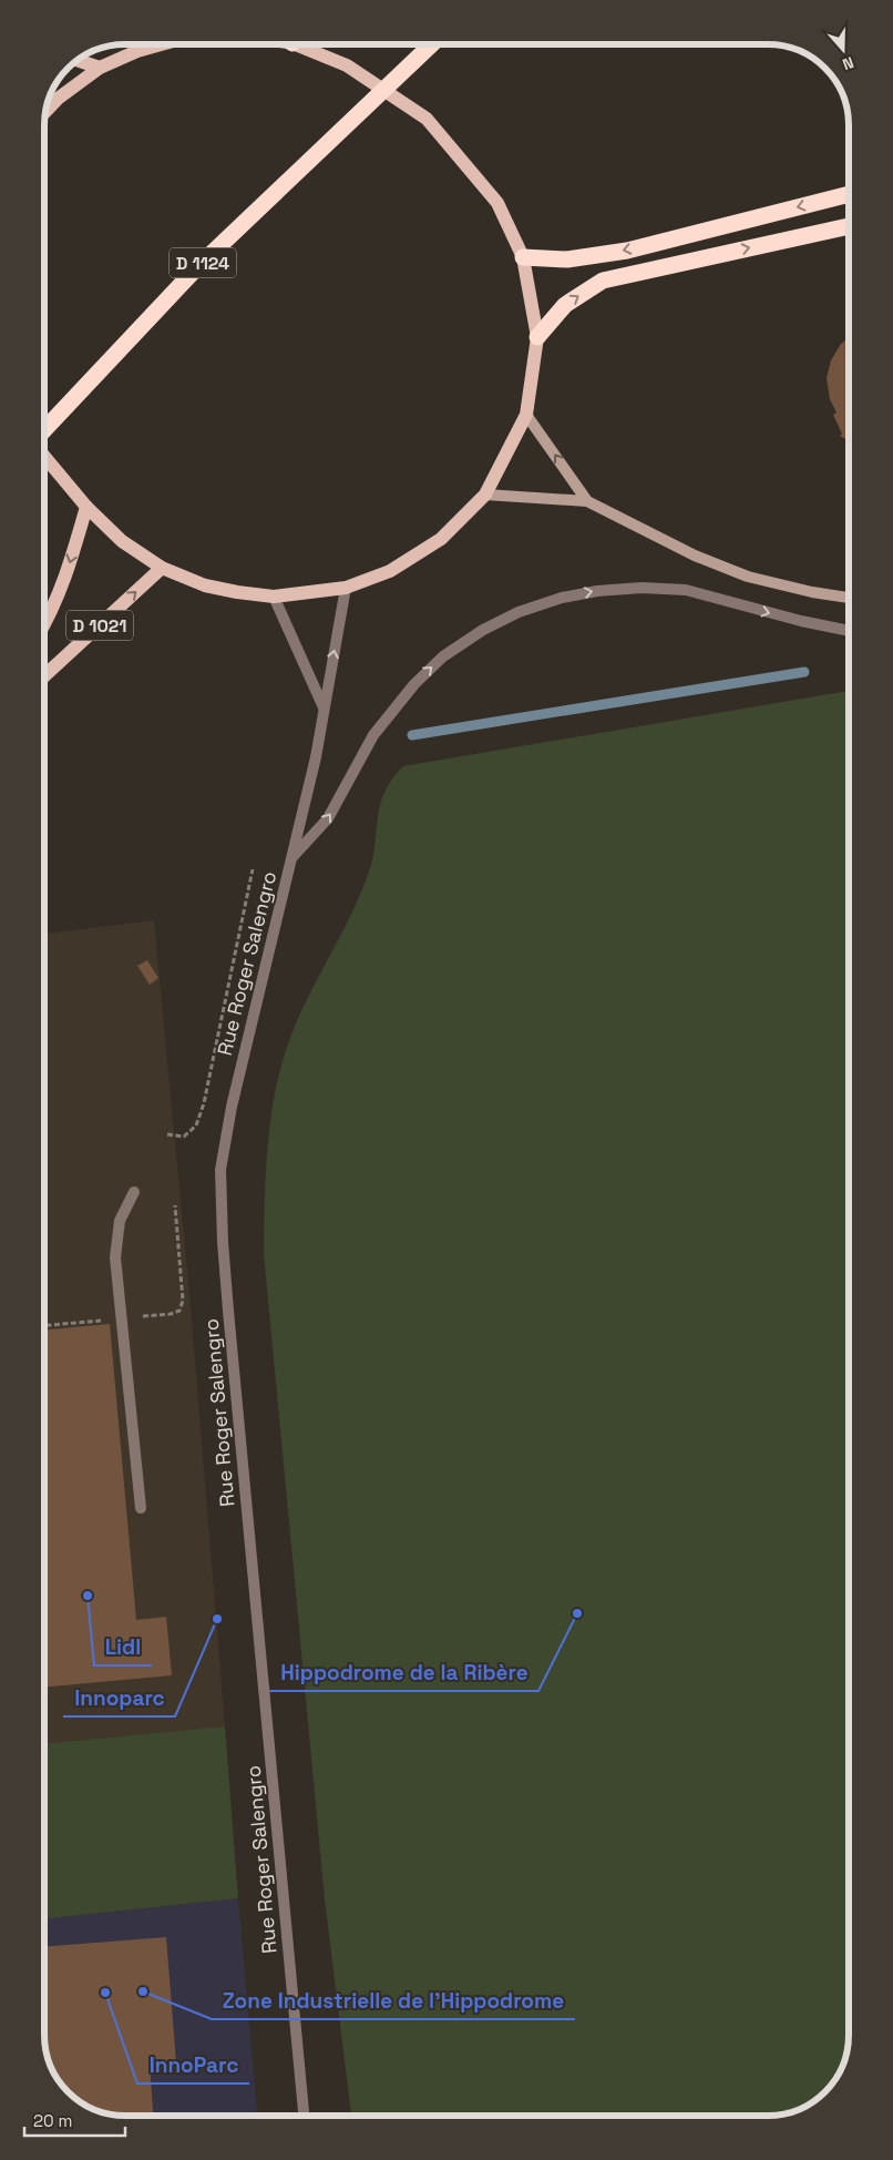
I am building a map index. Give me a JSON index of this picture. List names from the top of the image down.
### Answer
{
  "streets": {
    "highway": ["D 1124"],
    "main road": ["D 1021"],
    "street": ["Rue Roger Salengro"]
  },
  "places": [
    "Lidl",
    "Hippodrome de la Ribère",
    "Innoparc",
    "Zone Industrielle de l'Hippodrome",
    "InnoParc"
  ],
  "scale_bar": "20 m",
  "north": "bottom"
}
